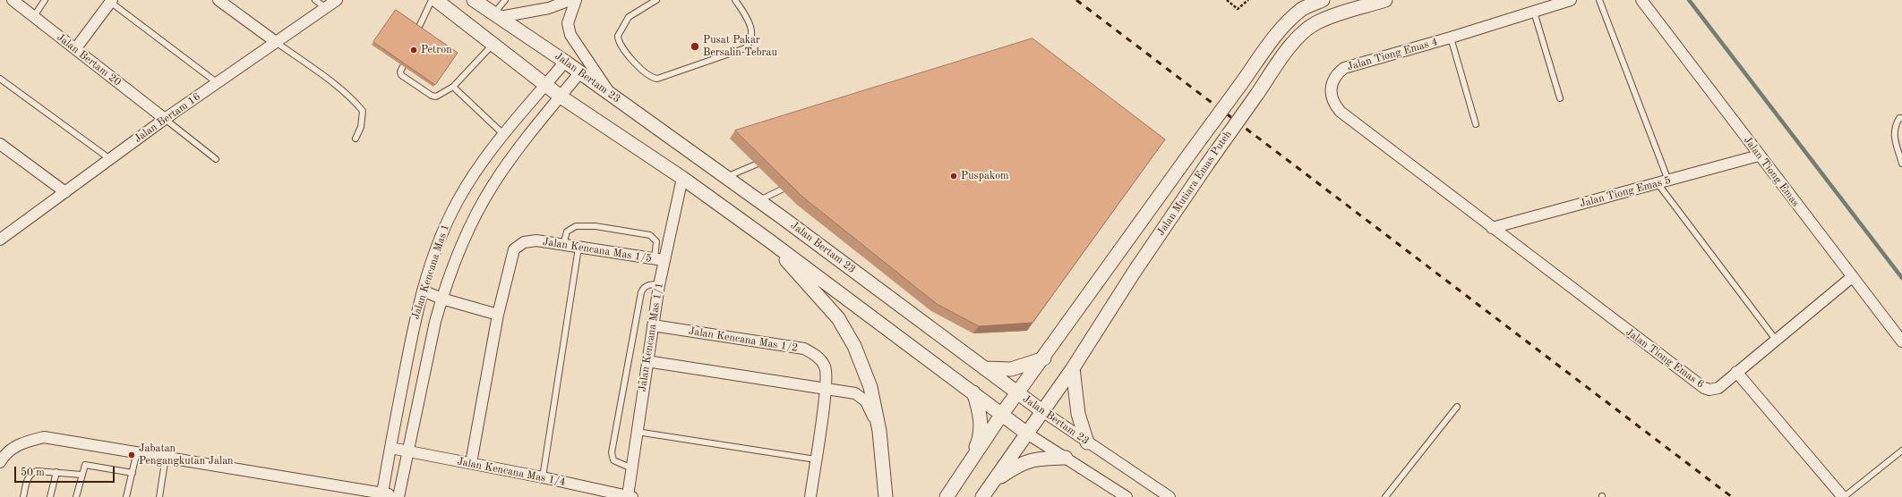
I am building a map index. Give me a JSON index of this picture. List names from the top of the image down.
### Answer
{
  "streets": {
    "street": [
      "Jalan Tiong Emas 4",
      "Jalan Bertam 20",
      "Jalan Bertam 23",
      "Jalan Bertam 16",
      "Jalan Tiong Emas",
      "Jalan Mutiara Emas Puteh",
      "Jalan Tiong Emas 5",
      "Jalan Kencana Mas 1/5",
      "Jalan Kencana Mas 1",
      "Jalan Kencana Mas 1/1",
      "Jalan Kencana Mas 1/2",
      "Jalan Tiong Emas 6",
      "Jalan Kencana Mas 1/4"
    ]
  },
  "crossings": [
    ["Jalan Tiong Emas 4", "Jalan Tiong Emas 5"],
    ["Jalan Tiong Emas 4", "Jalan Tiong Emas 6"],
    ["Jalan Bertam 20", "Jalan Bertam 16"],
    ["Jalan Bertam 23", "Jalan Mutiara Emas Puteh"],
    ["Jalan Bertam 23", "Jalan Kencana Mas 1"],
    ["Jalan Tiong Emas", "Jalan Tiong Emas 5"],
    ["Jalan Tiong Emas", "Jalan Tiong Emas 6"],
    ["Jalan Tiong Emas 5", "Jalan Tiong Emas 6"],
    ["Jalan Kencana Mas 1/5", "Jalan Kencana Mas 1/1"],
    ["Jalan Kencana Mas 1/5", "Jalan Kencana Mas 1/4"],
    ["Jalan Kencana Mas 1", "Jalan Kencana Mas 1/4"],
    ["Jalan Kencana Mas 1/1", "Jalan Kencana Mas 1/2"],
    ["Jalan Kencana Mas 1/1", "Jalan Kencana Mas 1/4"]
  ],
  "places": [
    "Pusat Pakar Bersalin Tebrau",
    "Petron",
    "Puspakom",
    "Jabatan Pengangkutan Jalan"
  ],
  "scale_bar": "50 m"
}
